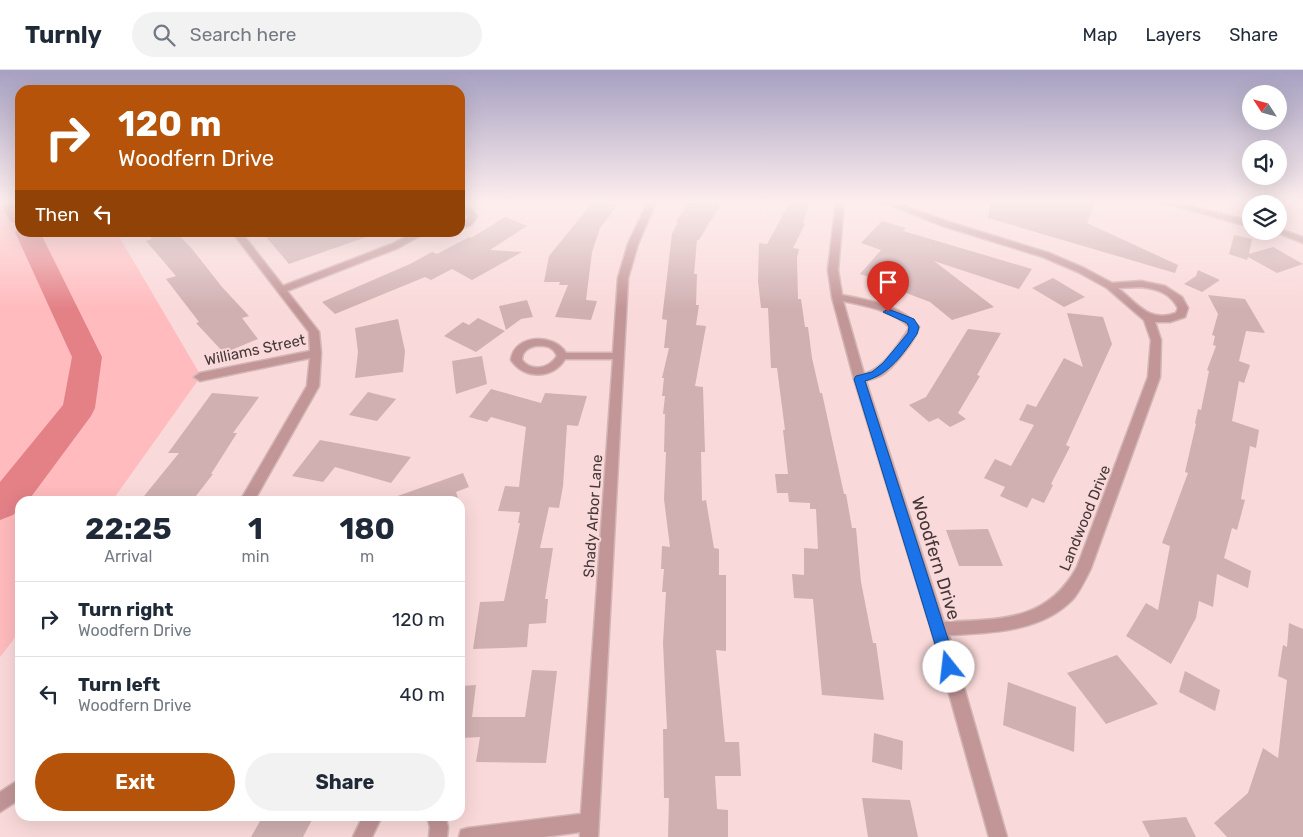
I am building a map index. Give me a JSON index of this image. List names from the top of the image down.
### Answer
{
  "streets": {
    "street": [
      "Williams Street",
      "Shady Arbor Lane",
      "Landwood Drive",
      "Woodfern Drive"
    ]
  },
  "crossings": [
    ["Landwood Drive", "Woodfern Drive"]
  ],
  "north": "top left",
  "page": {
    "header": "Turnly",
    "search": "Search here",
    "nav": ["Map", "Layers", "Share"],
    "turn": ["120 m", "Woodfern Drive"],
    "then": "Then",
    "eta": [
      "22:25",
      "Arrival",
      "1",
      "min",
      "180",
      "m"
    ],
    "list": [
      {
        "name": "Turn right",
        "note": "Woodfern Drive",
        "value": "120 m"
      },
      {
        "name": "Turn left",
        "note": "Woodfern Drive",
        "value": "40 m"
      }
    ],
    "buttons": ["Exit", "Share"]
  }
}
